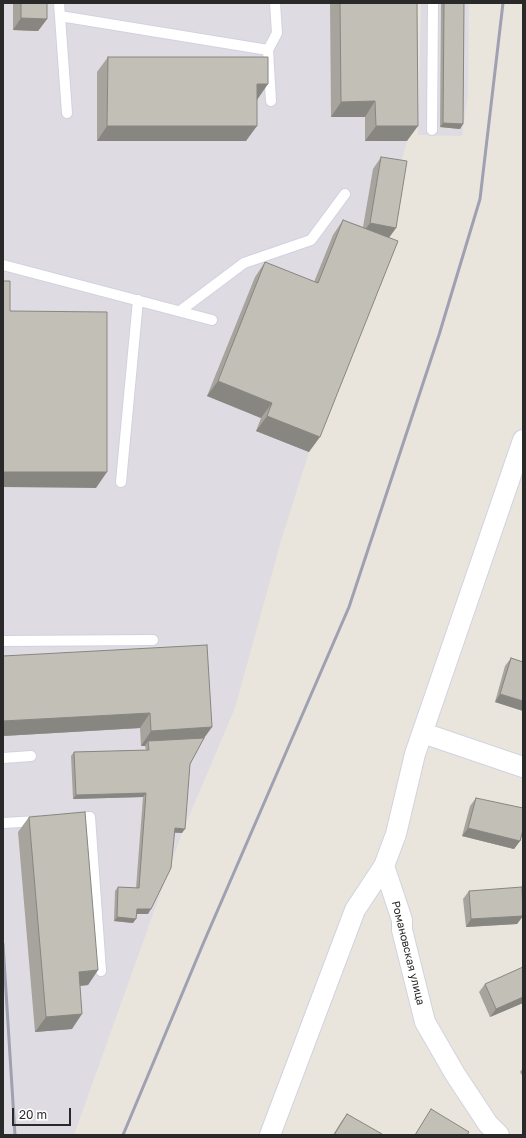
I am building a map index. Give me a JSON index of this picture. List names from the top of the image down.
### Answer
{
  "streets": {
    "street": ["Романовская улица"]
  },
  "scale_bar": "20 m"
}
